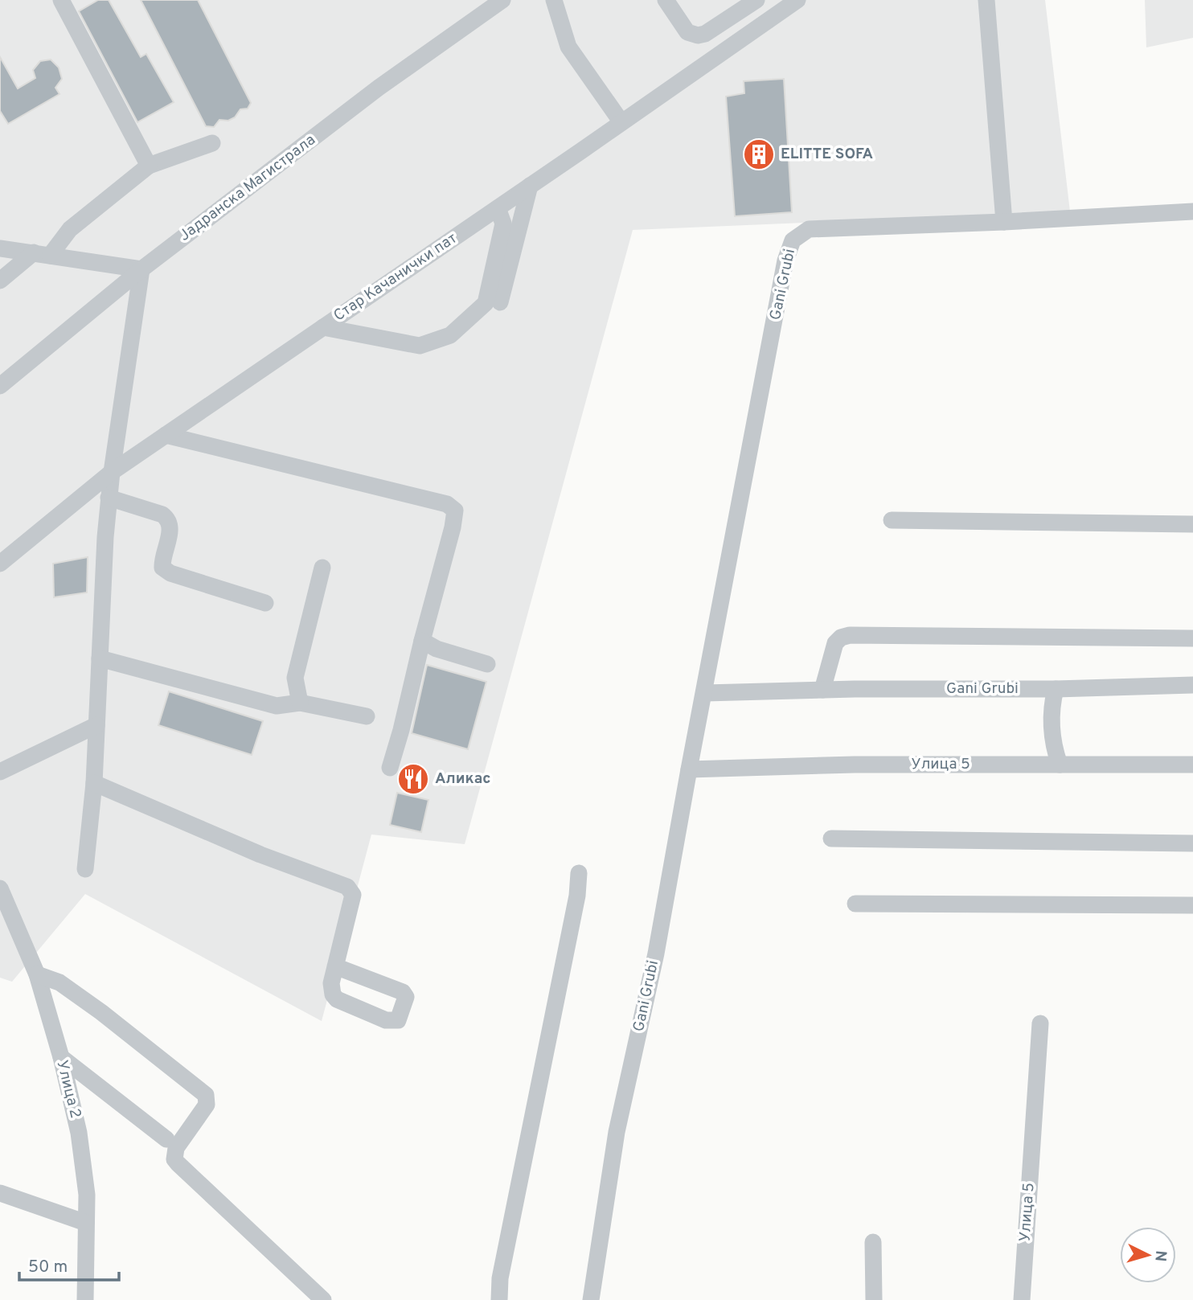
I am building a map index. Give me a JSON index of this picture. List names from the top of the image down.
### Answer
{
  "streets": {
    "street": [
      "Јадранска Магистрала",
      "Стар Качанички пат",
      "Gani Grubi",
      "Улица 5",
      "Улица 2"
    ]
  },
  "crossings": [
    ["Gani Grubi", "Улица 5"]
  ],
  "places": {
    "building": ["ELITTE SOFA"],
    "restaurant": ["Аликас"]
  },
  "scale_bar": "50 m",
  "north": "right"
}
